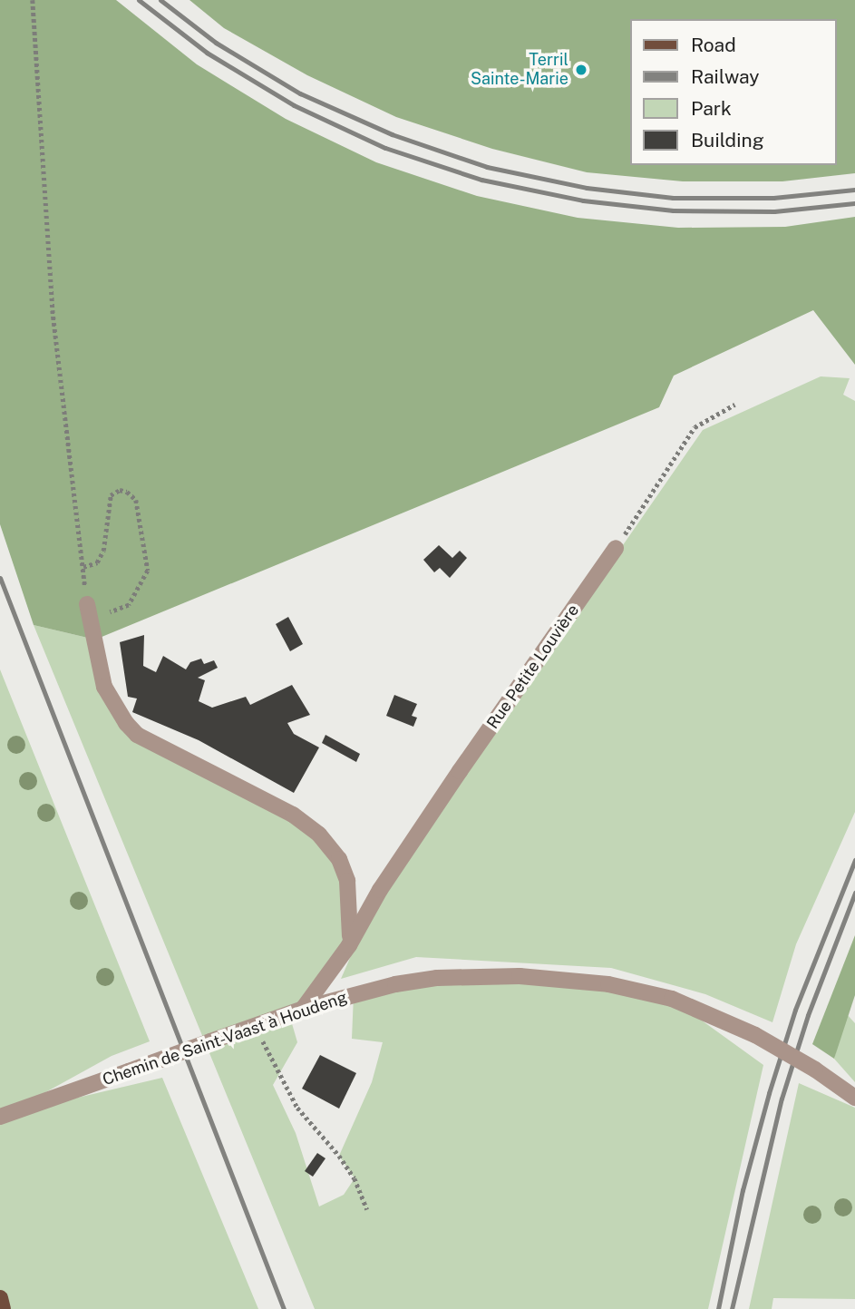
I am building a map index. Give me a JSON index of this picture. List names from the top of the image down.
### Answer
{
  "streets": {
    "street": ["Rue Petite Louvière", "Chemin de Saint-Vaast à Houdeng"]
  },
  "crossings": [
    ["Rue Petite Louvière", "Chemin de Saint-Vaast à Houdeng"]
  ],
  "places": ["Terril Sainte-Marie"],
  "legend": [
    "Road",
    "Railway",
    "Park",
    "Building"
  ]
}
